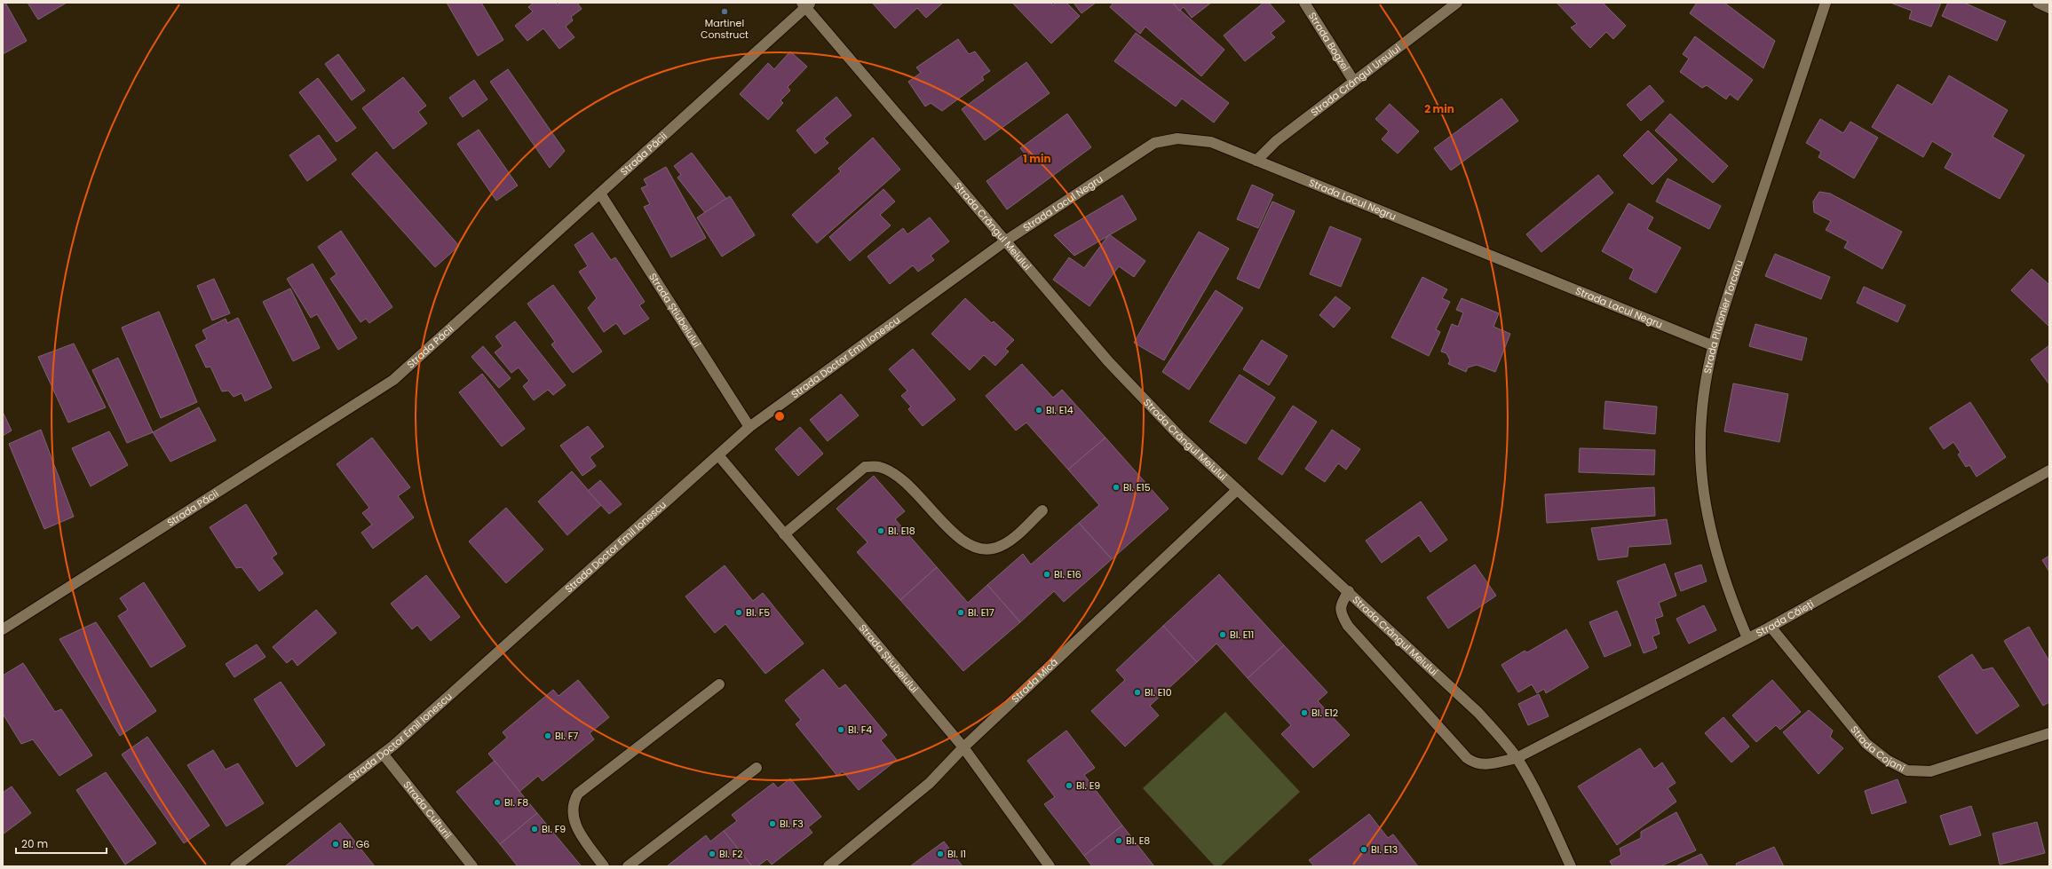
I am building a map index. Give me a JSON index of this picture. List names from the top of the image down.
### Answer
{
  "streets": {
    "street": [
      "Strada Bogzei",
      "Strada Crângul Ursului",
      "Strada Păcii",
      "Strada Lacul Negru",
      "Strada Crângul Meiului",
      "Strada Știubeiului",
      "Strada Plutonier Torcaru",
      "Strada Doctor Emil Ionescu",
      "Strada Căieți",
      "Strada Mică",
      "Strada Cojani",
      "Strada Culturii"
    ]
  },
  "crossings": [
    ["Strada Bogzei", "Strada Crângul Ursului"],
    ["Strada Crângul Ursului", "Strada Lacul Negru"],
    ["Strada Păcii", "Strada Crângul Meiului"],
    ["Strada Păcii", "Strada Știubeiului"],
    ["Strada Lacul Negru", "Strada Crângul Meiului"],
    ["Strada Lacul Negru", "Strada Plutonier Torcaru"],
    ["Strada Lacul Negru", "Strada Doctor Emil Ionescu"],
    ["Strada Crângul Meiului", "Strada Doctor Emil Ionescu"],
    ["Strada Crângul Meiului", "Strada Căieți"],
    ["Strada Crângul Meiului", "Strada Mică"],
    ["Strada Știubeiului", "Strada Doctor Emil Ionescu"],
    ["Strada Știubeiului", "Strada Mică"],
    ["Strada Plutonier Torcaru", "Strada Căieți"],
    ["Strada Doctor Emil Ionescu", "Strada Culturii"],
    ["Strada Căieți", "Strada Cojani"]
  ],
  "places": [
    "Martinel Construct",
    "Bl. E14",
    "Bl. E15",
    "Bl. E18",
    "Bl. E16",
    "Bl. F5",
    "Bl. E17",
    "Bl. E11",
    "Bl. E10",
    "Bl. E12",
    "Bl. F4",
    "Bl. F7",
    "Bl. E9",
    "Bl. F8",
    "Bl. F3",
    "Bl. F9",
    "Bl. E8",
    "Bl. G6",
    "Bl. E13",
    "Bl. F2",
    "Bl. I1"
  ],
  "scale_bar": "20 m",
  "rings": ["2 min", "1 min"]
}
